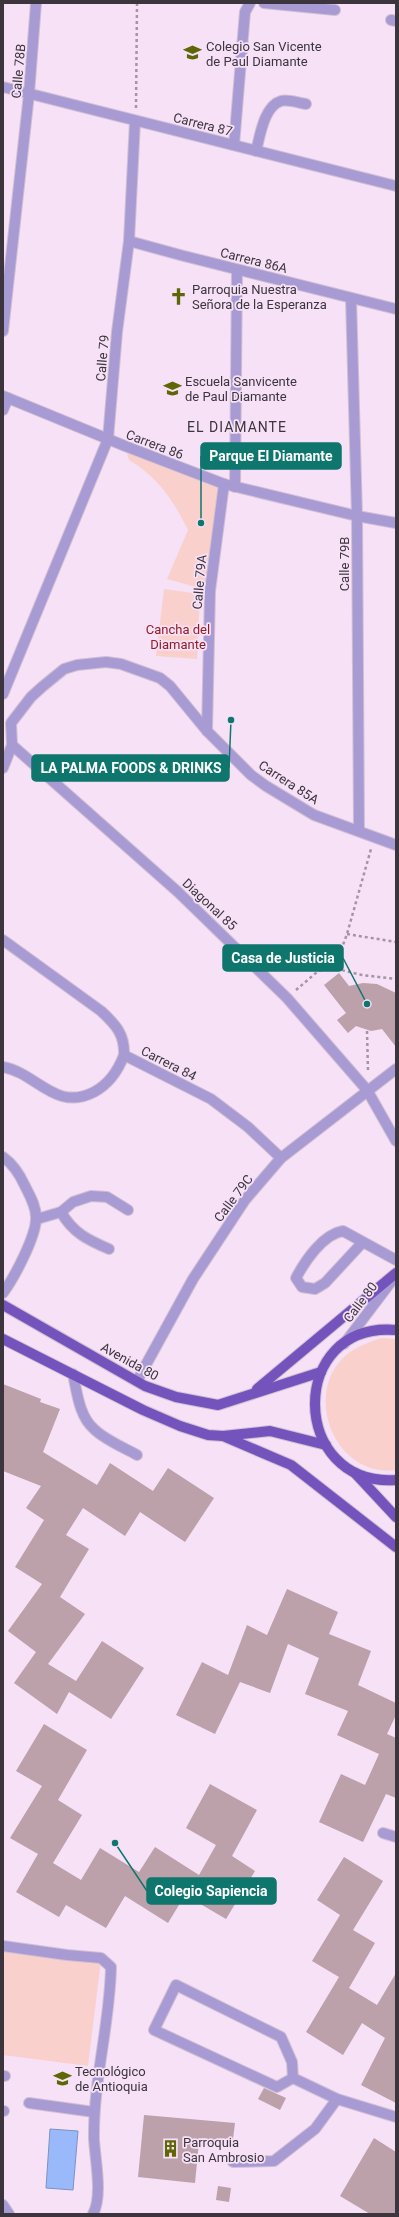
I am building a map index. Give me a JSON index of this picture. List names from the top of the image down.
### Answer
{
  "streets": {
    "main road": ["Avenida 80"],
    "street": [
      "Calle 78B",
      "Carrera 87",
      "Carrera 86A",
      "Calle 79",
      "Carrera 86",
      "Calle 79B",
      "Calle 79A",
      "Carrera 85A",
      "Diagonal 85",
      "Carrera 84",
      "Calle 79C",
      "Calle 80"
    ]
  },
  "crossings": [
    ["Calle 78B", "Carrera 87"],
    ["Carrera 87", "Calle 79"],
    ["Carrera 86A", "Calle 79"],
    ["Carrera 86A", "Calle 79B"],
    ["Calle 79", "Carrera 86"],
    ["Carrera 86", "Calle 79B"],
    ["Carrera 86", "Calle 79A"],
    ["Calle 79B", "Carrera 85A"],
    ["Calle 79A", "Carrera 85A"],
    ["Carrera 85A", "Diagonal 85"],
    ["Diagonal 85", "Calle 79C"],
    ["Carrera 84", "Calle 79C"],
    ["Calle 79C", "Avenida 80"]
  ],
  "districts": ["EL DIAMANTE"],
  "parks": ["Cancha del Diamante"],
  "places": {
    "school or university": ["Colegio San Vicente de Paul Diamante", "Escuela Sanvicente de Paul Diamante", "Tecnológico de Antioquia"],
    "church": ["Parroquia Nuestra Señora de la Esperanza"],
    "other": [
      "Parque El Diamante",
      "LA PALMA FOODS & DRINKS",
      "Casa de Justicia",
      "Colegio Sapiencia"
    ],
    "building": ["Parroquia San Ambrosio"]
  }
}
